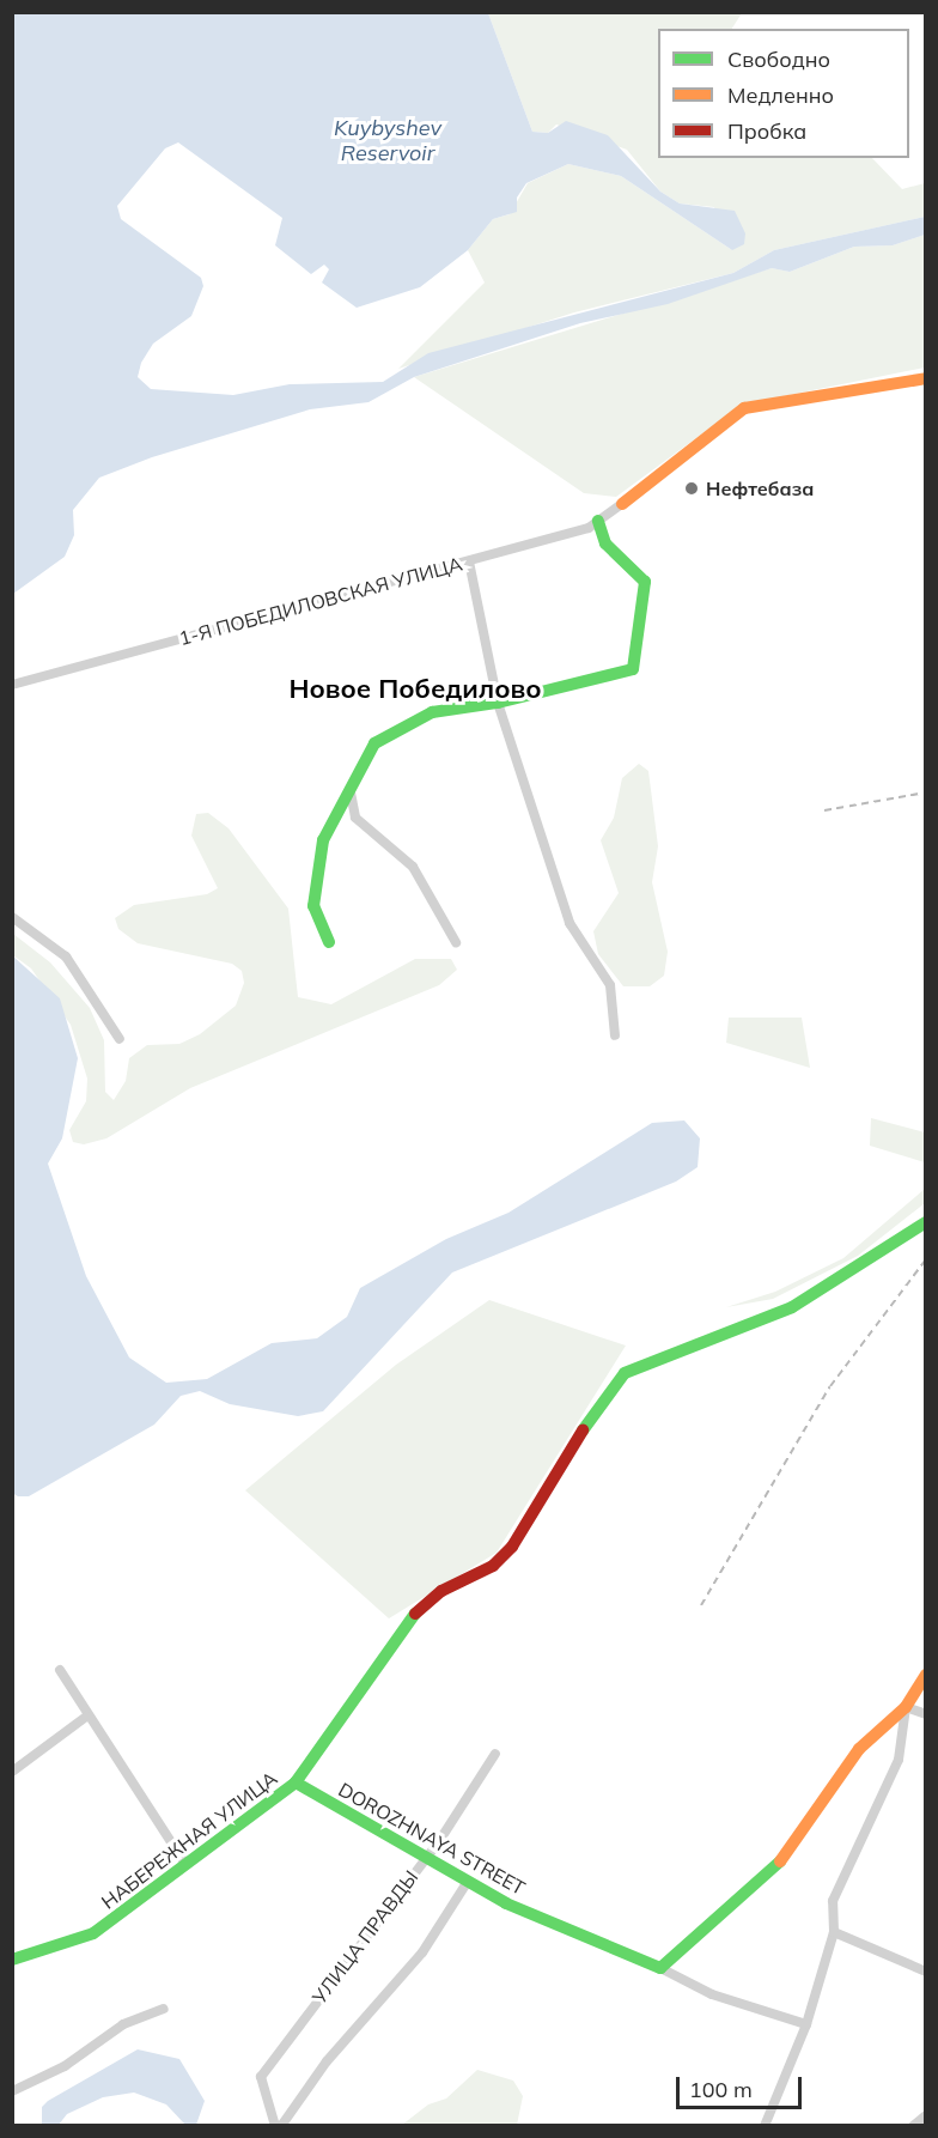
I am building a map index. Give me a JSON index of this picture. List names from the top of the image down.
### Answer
{
  "streets": {
    "street": [
      "1-Я ПОБЕДИЛОВСКАЯ УЛИЦА",
      "DOROZHNAYA STREET",
      "НАБЕРЕЖНАЯ УЛИЦА",
      "УЛИЦА ПРАВДЫ"
    ]
  },
  "crossings": [
    ["DOROZHNAYA STREET", "НАБЕРЕЖНАЯ УЛИЦА"],
    ["DOROZHNAYA STREET", "УЛИЦА ПРАВДЫ"]
  ],
  "districts": ["Новое Победилово"],
  "water": ["Kuybyshev Reservoir"],
  "places": ["Нефтебаза"],
  "legend": ["Свободно", "Медленно", "Пробка"],
  "scale_bar": "100 m"
}
